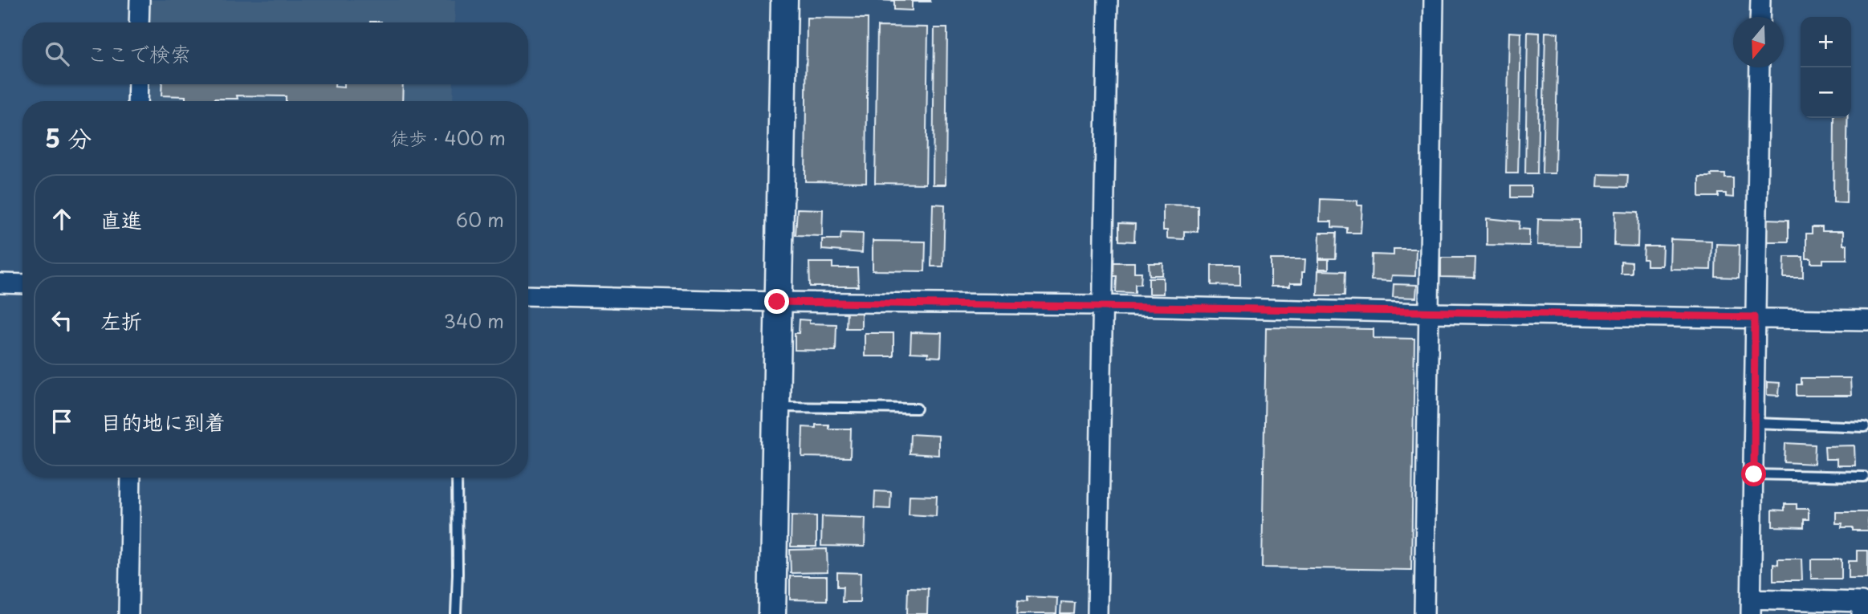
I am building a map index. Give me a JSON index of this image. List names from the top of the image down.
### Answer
{
  "north": "bottom",
  "page": {
    "map_buttons": ["+", "−"],
    "search": "ここで検索",
    "heading": ["5 分", "徒歩 · 400 m"],
    "list": [
      ["直進", "60 m"],
      ["左折", "340 m"],
      "目的地に到着"
    ]
  }
}
